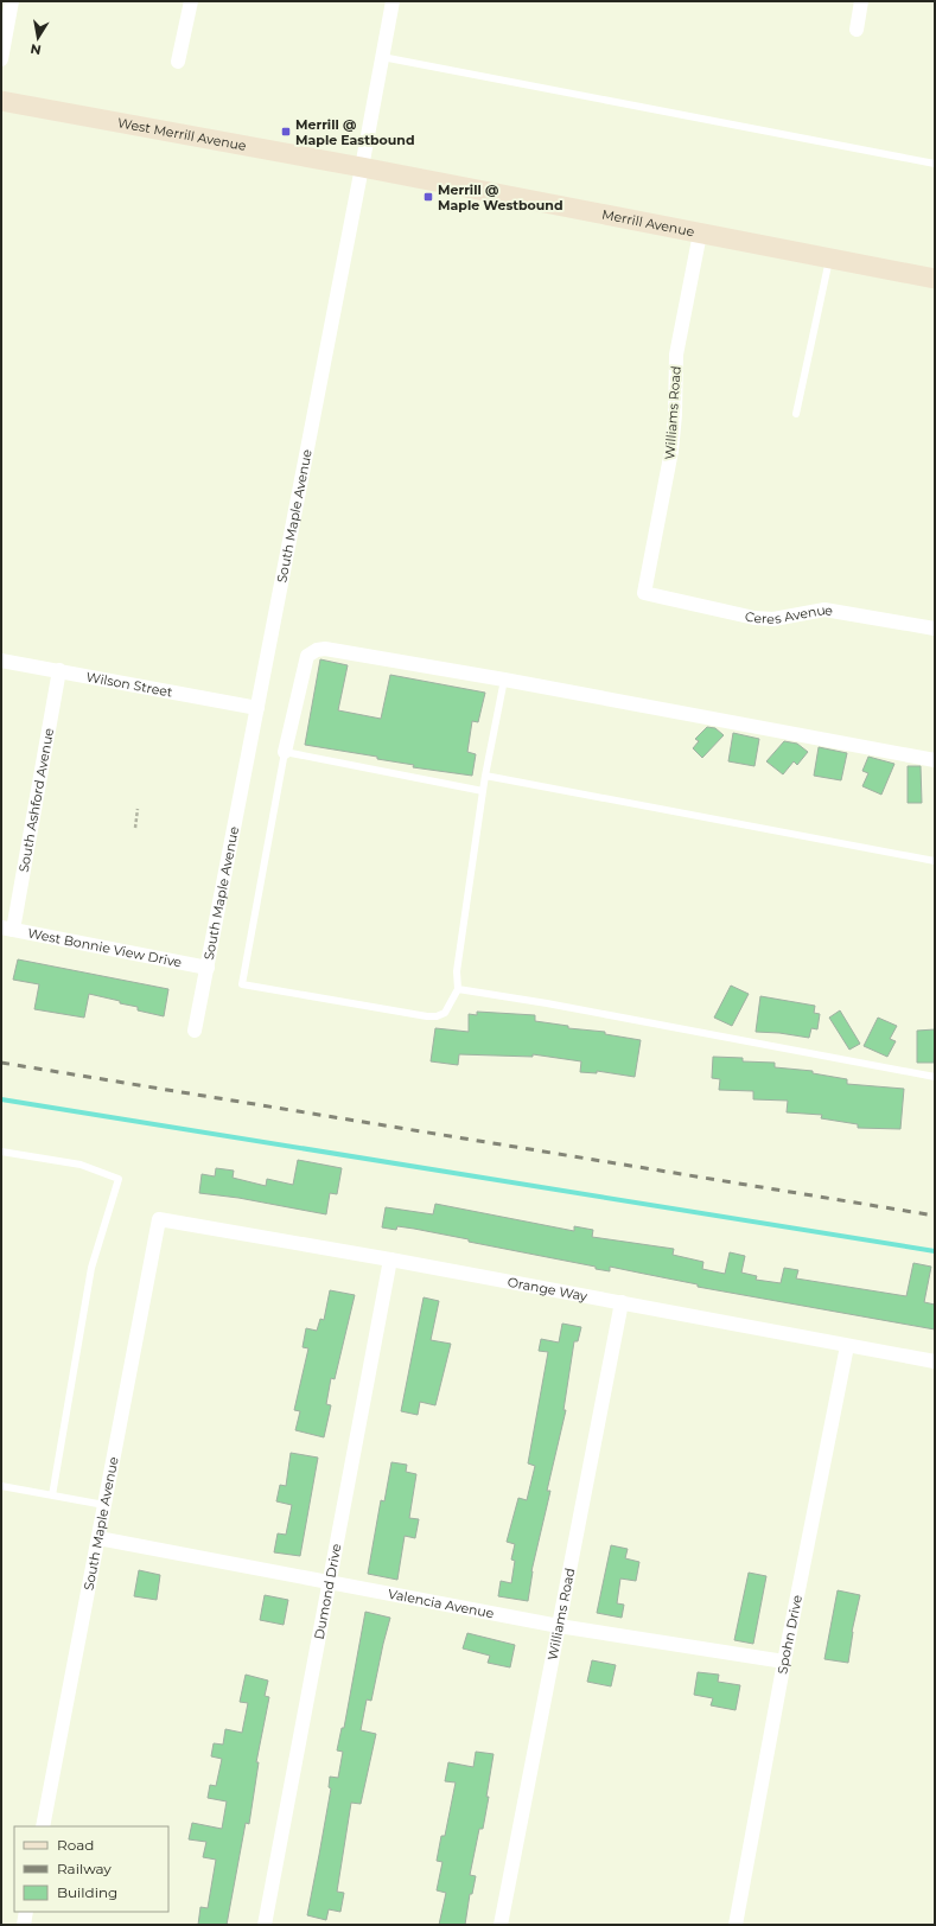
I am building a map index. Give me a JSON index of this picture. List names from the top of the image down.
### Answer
{
  "streets": {
    "main road": ["West Merrill Avenue", "Merrill Avenue"],
    "street": [
      "Williams Road",
      "South Maple Avenue",
      "Ceres Avenue",
      "Wilson Street",
      "South Ashford Avenue",
      "West Bonnie View Drive",
      "Orange Way",
      "Dumond Drive",
      "Valencia Avenue",
      "Spohn Drive"
    ]
  },
  "crossings": [
    ["West Merrill Avenue", "Merrill Avenue"],
    ["West Merrill Avenue", "South Maple Avenue"],
    ["Merrill Avenue", "Williams Road"],
    ["Merrill Avenue", "South Maple Avenue"],
    ["Williams Road", "Ceres Avenue"],
    ["Williams Road", "Orange Way"],
    ["Williams Road", "Valencia Avenue"],
    ["South Maple Avenue", "Wilson Street"],
    ["South Maple Avenue", "West Bonnie View Drive"],
    ["South Maple Avenue", "Orange Way"],
    ["South Maple Avenue", "Valencia Avenue"],
    ["Wilson Street", "South Ashford Avenue"],
    ["South Ashford Avenue", "West Bonnie View Drive"],
    ["Orange Way", "Dumond Drive"],
    ["Orange Way", "Spohn Drive"],
    ["Dumond Drive", "Valencia Avenue"],
    ["Valencia Avenue", "Spohn Drive"]
  ],
  "places": {
    "transit": ["Merrill @ Maple Eastbound", "Merrill @ Maple Westbound"]
  },
  "legend": ["Road", "Railway", "Building"],
  "north": "bottom"
}
